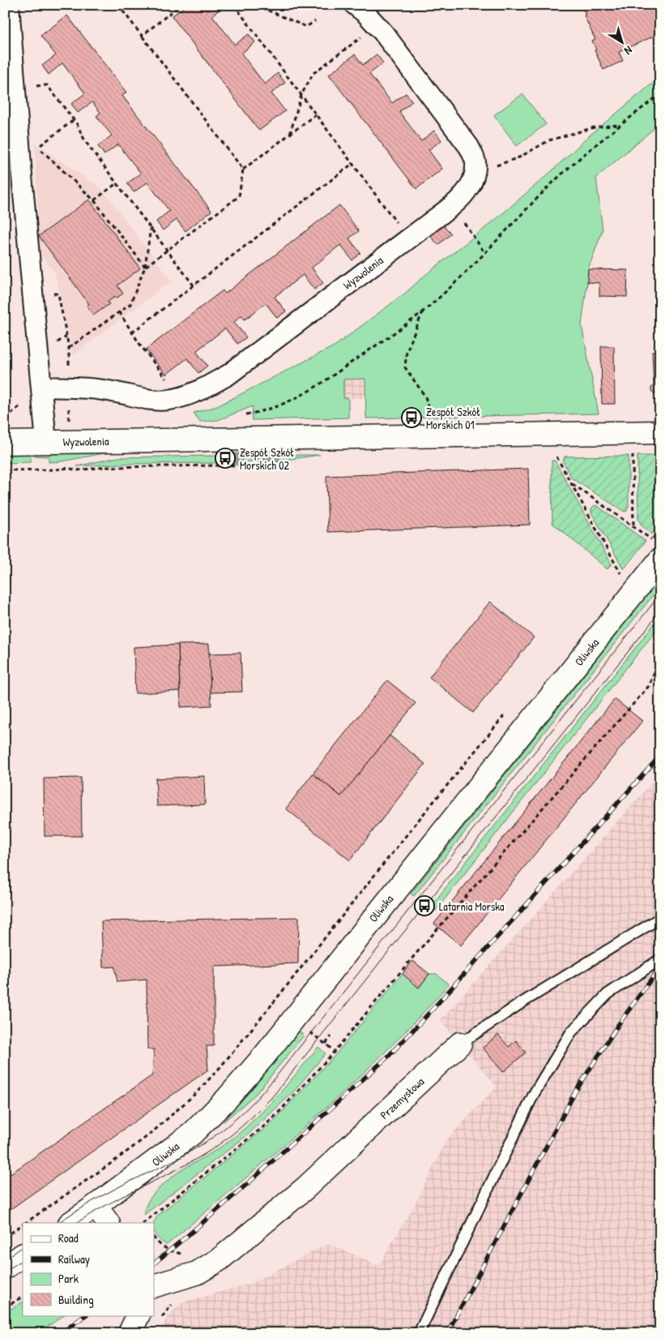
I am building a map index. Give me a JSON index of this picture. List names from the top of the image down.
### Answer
{
  "streets": {
    "main road": ["Wyzwolenia", "Oliwska", "Przemysłowa"]
  },
  "places": {
    "bus stop": ["Zespół Szkół Morskich 01", "Zespół Szkół Morskich 02", "Latarnia Morska"]
  },
  "legend": [
    "Road",
    "Railway",
    "Park",
    "Building"
  ],
  "north": "bottom right"
}
